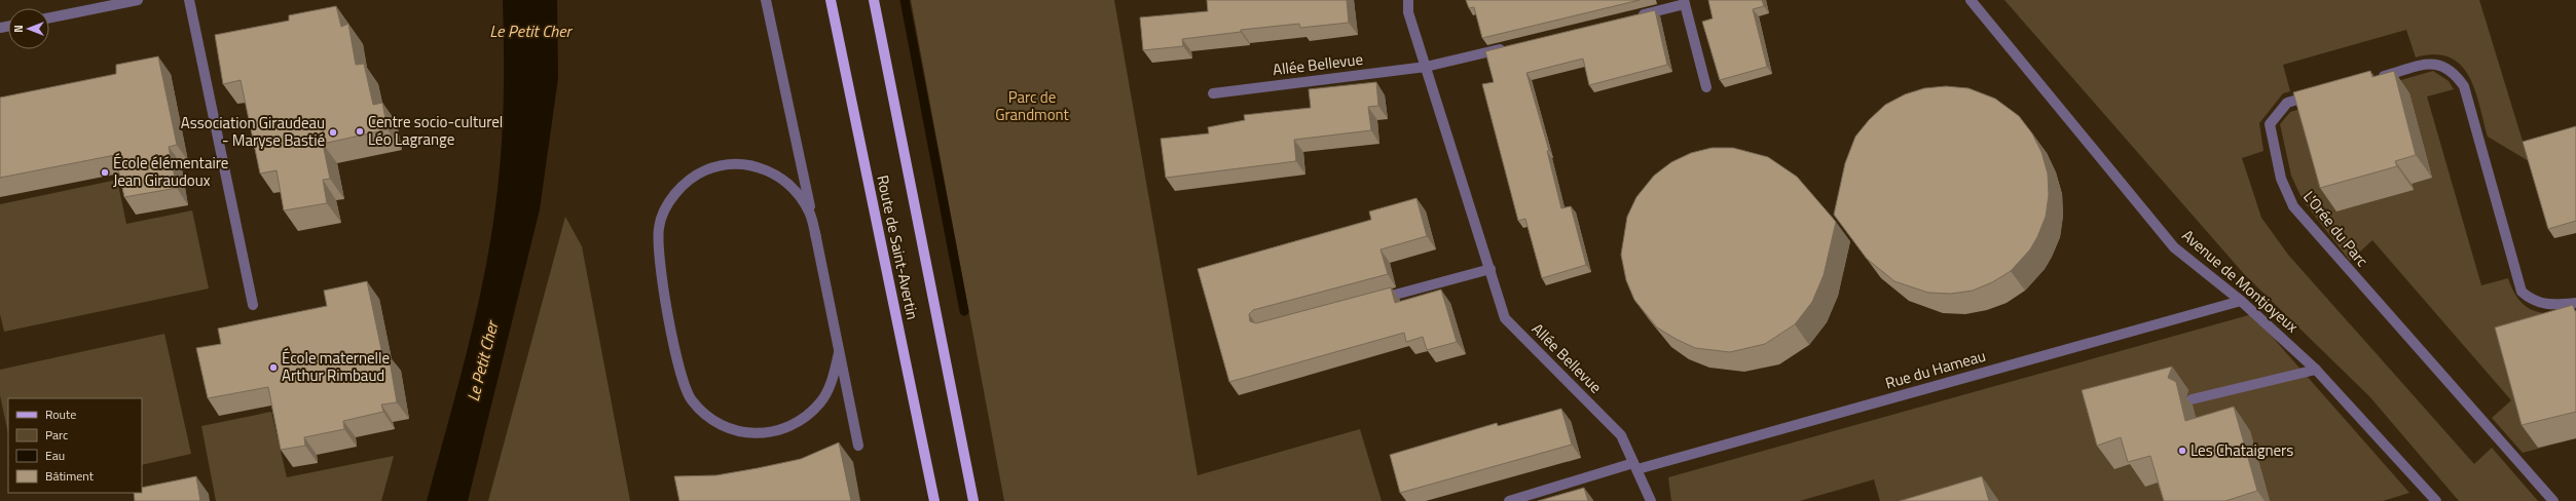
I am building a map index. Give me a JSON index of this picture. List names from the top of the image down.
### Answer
{
  "streets": {
    "main road": ["Route de Saint-Avertin"],
    "street": [
      "Allée Bellevue",
      "L'Orée du Parc",
      "Avenue de Montjoyeux",
      "Rue du Hameau"
    ]
  },
  "crossings": [
    ["Allée Bellevue", "Rue du Hameau"],
    ["Avenue de Montjoyeux", "Rue du Hameau"]
  ],
  "water": ["Le Petit Cher"],
  "parks": ["Parc de Grandmont"],
  "places": [
    "Centre socio-culturel Léo Lagrange",
    "Association Giraudeau - Maryse Bastié",
    "École élémentaire Jean Giraudoux",
    "École maternelle Arthur Rimbaud",
    "Les Chataigners"
  ],
  "legend": [
    "Route",
    "Parc",
    "Eau",
    "Bâtiment"
  ],
  "north": "left"
}
